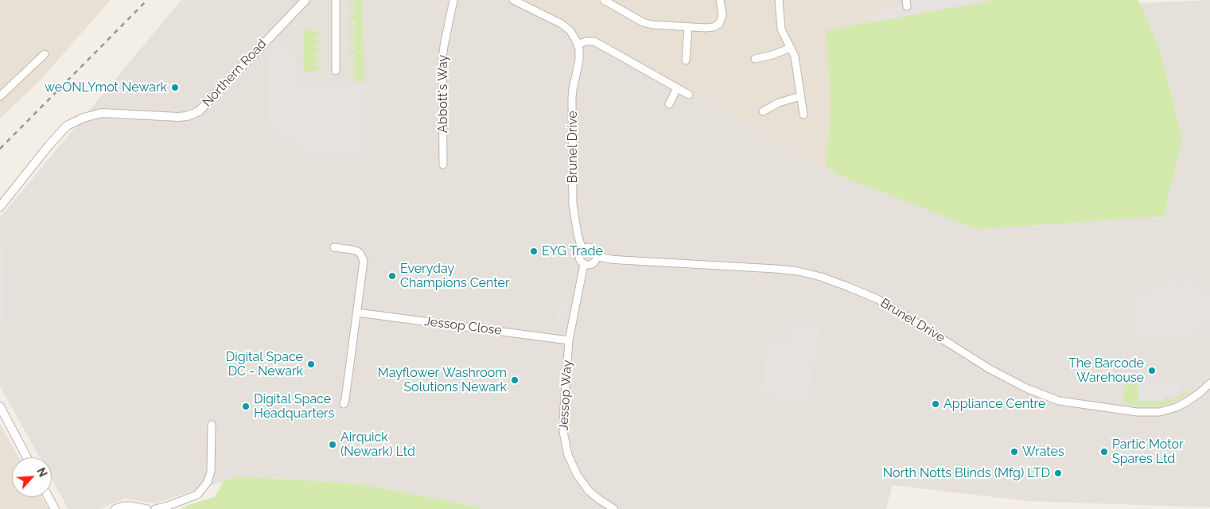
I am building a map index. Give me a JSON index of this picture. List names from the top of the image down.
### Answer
{
  "streets": {
    "street": [
      "Northern Road",
      "Abbott's Way",
      "Brunel Drive",
      "Jessop Close",
      "Jessop Way"
    ]
  },
  "crossings": [
    ["Brunel Drive", "Jessop Way"],
    ["Jessop Close", "Jessop Way"]
  ],
  "places": [
    "weONLYmot Newark",
    "EYG Trade",
    "Everyday Champions Center",
    "Digital Space DC - Newark",
    "The Barcode Warehouse",
    "Mayflower Washroom Solutions Newark",
    "Appliance Centre",
    "Digital Space Headquarters",
    "Airquick (Newark) Ltd",
    "Wrates",
    "Partic Motor Spares Ltd",
    "North Notts Blinds (Mfg) LTD"
  ],
  "north": "top right"
}
